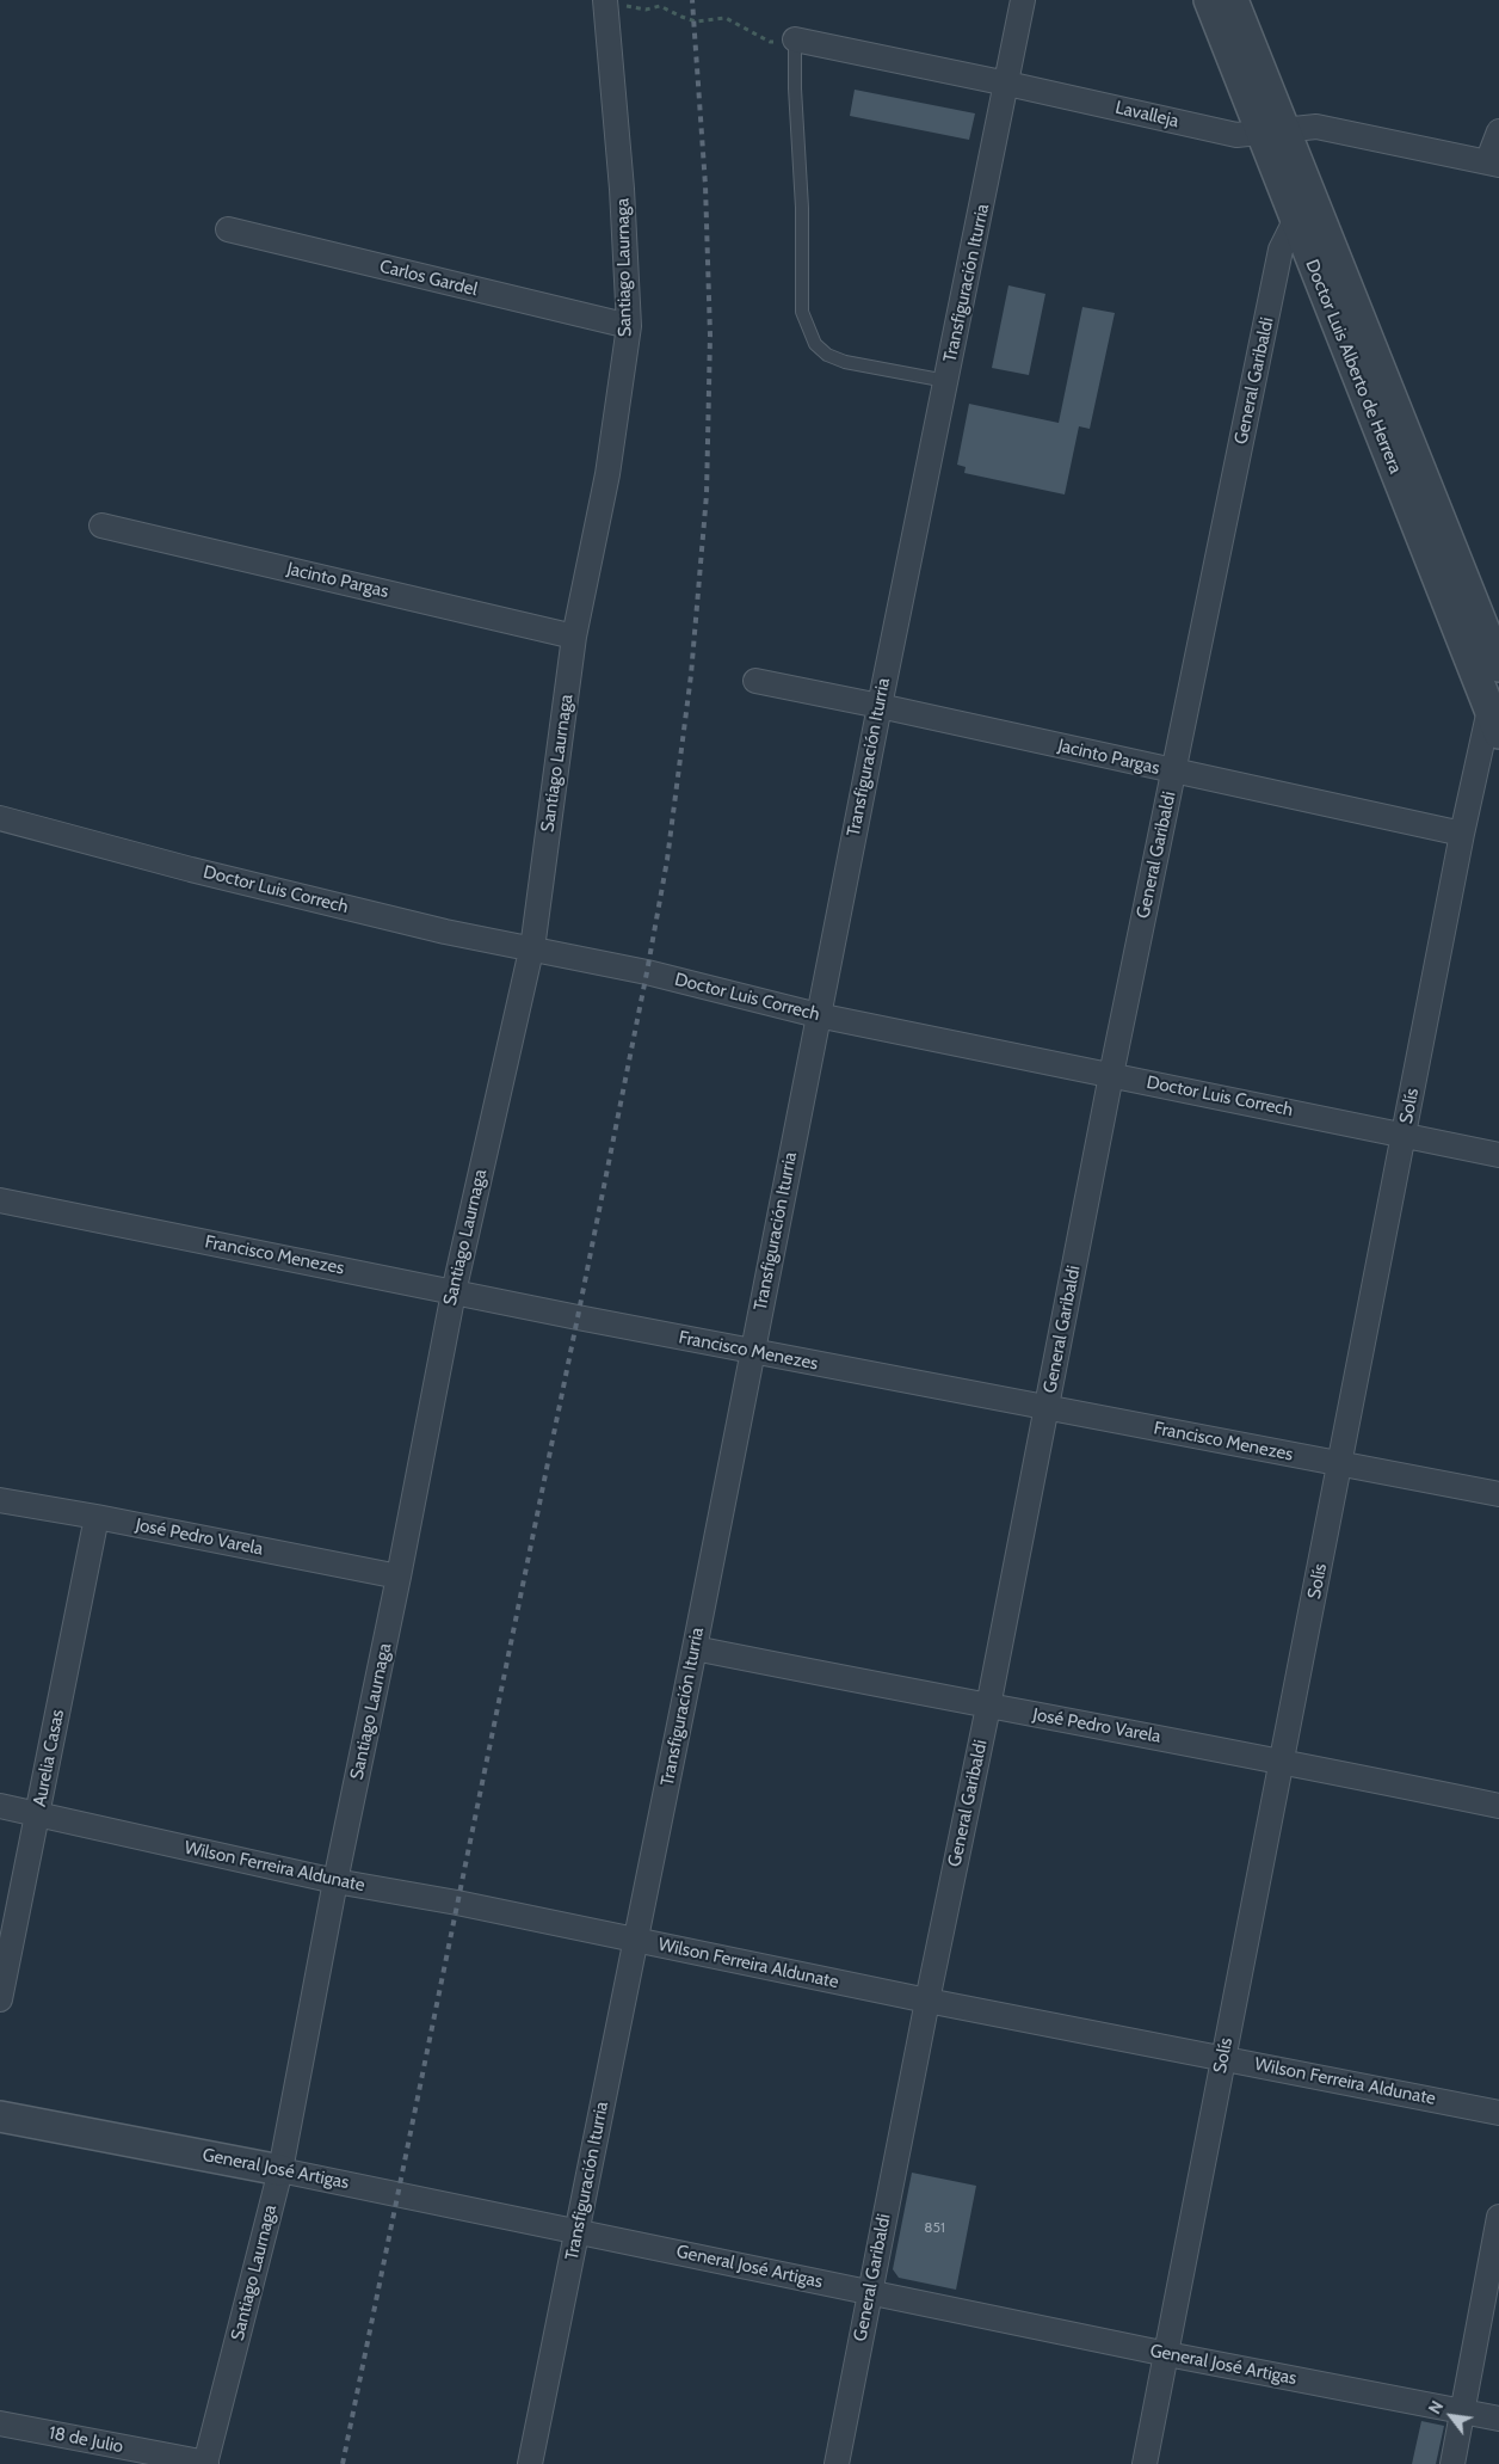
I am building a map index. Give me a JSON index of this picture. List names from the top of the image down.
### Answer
{
  "streets": {
    "street": [
      "Lavalleja",
      "Santiago Laurnaga",
      "Carlos Gardel",
      "Transfiguración Iturria",
      "Doctor Luis Alberto de Herrera",
      "General Garibaldi",
      "Jacinto Pargas",
      "Doctor Luis Correch",
      "Solís",
      "Francisco Menezes",
      "José Pedro Varela",
      "Aurelia Casas",
      "Wilson Ferreira Aldunate",
      "General José Artigas",
      "18 de Julio"
    ]
  },
  "crossings": [
    ["Lavalleja", "Transfiguración Iturria"],
    ["Lavalleja", "Doctor Luis Alberto de Herrera"],
    ["Santiago Laurnaga", "Carlos Gardel"],
    ["Santiago Laurnaga", "Jacinto Pargas"],
    ["Santiago Laurnaga", "Doctor Luis Correch"],
    ["Santiago Laurnaga", "Francisco Menezes"],
    ["Santiago Laurnaga", "José Pedro Varela"],
    ["Santiago Laurnaga", "Wilson Ferreira Aldunate"],
    ["Santiago Laurnaga", "General José Artigas"],
    ["Santiago Laurnaga", "18 de Julio"],
    ["Transfiguración Iturria", "Jacinto Pargas"],
    ["Transfiguración Iturria", "Doctor Luis Correch"],
    ["Transfiguración Iturria", "Francisco Menezes"],
    ["Transfiguración Iturria", "José Pedro Varela"],
    ["Transfiguración Iturria", "Wilson Ferreira Aldunate"],
    ["Transfiguración Iturria", "General José Artigas"],
    ["Doctor Luis Alberto de Herrera", "General Garibaldi"],
    ["Doctor Luis Alberto de Herrera", "Solís"],
    ["General Garibaldi", "Jacinto Pargas"],
    ["General Garibaldi", "Doctor Luis Correch"],
    ["General Garibaldi", "Francisco Menezes"],
    ["General Garibaldi", "José Pedro Varela"],
    ["General Garibaldi", "Wilson Ferreira Aldunate"],
    ["General Garibaldi", "General José Artigas"],
    ["Jacinto Pargas", "Solís"],
    ["Doctor Luis Correch", "Solís"],
    ["Solís", "Francisco Menezes"],
    ["Solís", "José Pedro Varela"],
    ["Solís", "Wilson Ferreira Aldunate"],
    ["Solís", "General José Artigas"],
    ["José Pedro Varela", "Aurelia Casas"],
    ["Aurelia Casas", "Wilson Ferreira Aldunate"]
  ],
  "house_numbers": ["851"],
  "north": "top left"
}
